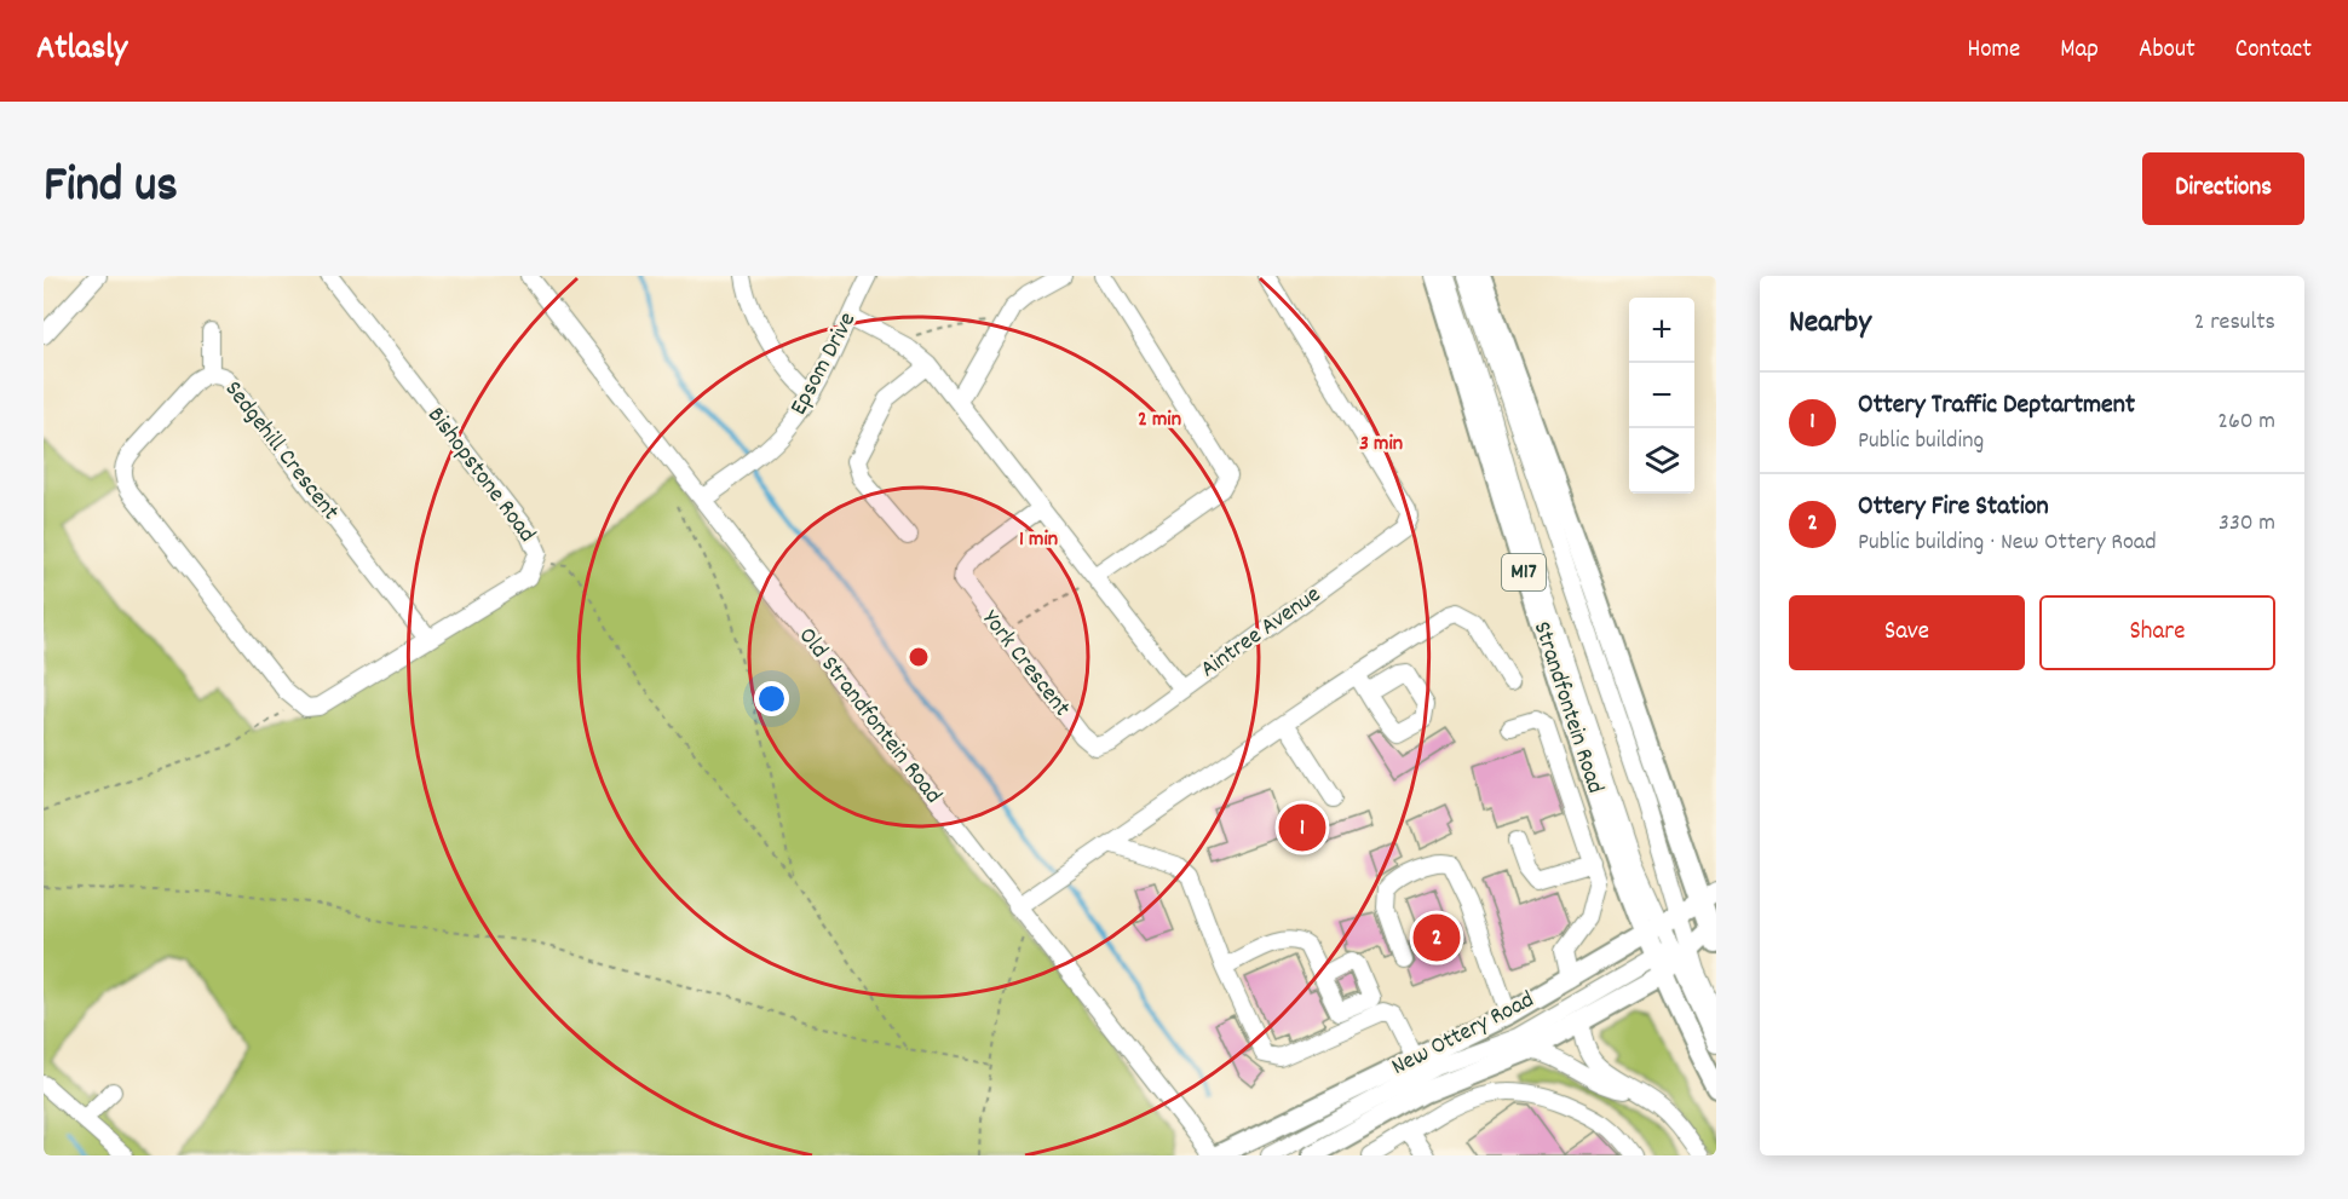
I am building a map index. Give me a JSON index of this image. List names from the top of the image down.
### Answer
{
  "streets": {
    "main road": ["M17", "Strandfontein Road", "New Ottery Road"],
    "street": [
      "Epsom Drive",
      "Sedgehill Crescent",
      "Bishopstone Road",
      "Aintree Avenue",
      "York Crescent",
      "Old Strandfontein Road"
    ]
  },
  "crossings": [
    ["Epsom Drive", "Aintree Avenue"],
    ["Epsom Drive", "Old Strandfontein Road"],
    ["Sedgehill Crescent", "Bishopstone Road"],
    ["M17", "New Ottery Road"],
    ["Aintree Avenue", "York Crescent"],
    ["Strandfontein Road", "New Ottery Road"]
  ],
  "page": {
    "header": "Atlasly",
    "nav": [
      "Home",
      "Map",
      "About",
      "Contact"
    ],
    "title": "Find us",
    "buttons": [
      "Directions",
      ["Save", "Share"]
    ],
    "heading": ["Nearby", "2 results"],
    "map_buttons": ["+", "−"],
    "list": [
      {
        "mark": "1",
        "name": "Ottery Traffic Deptartment",
        "note": "Public building",
        "value": "260 m"
      },
      {
        "mark": "2",
        "name": "Ottery Fire Station",
        "note": "Public building · New Ottery Road",
        "value": "330 m"
      }
    ],
    "pins": ["1", "2"]
  },
  "rings": ["2 min", "3 min", "1 min"]
}
